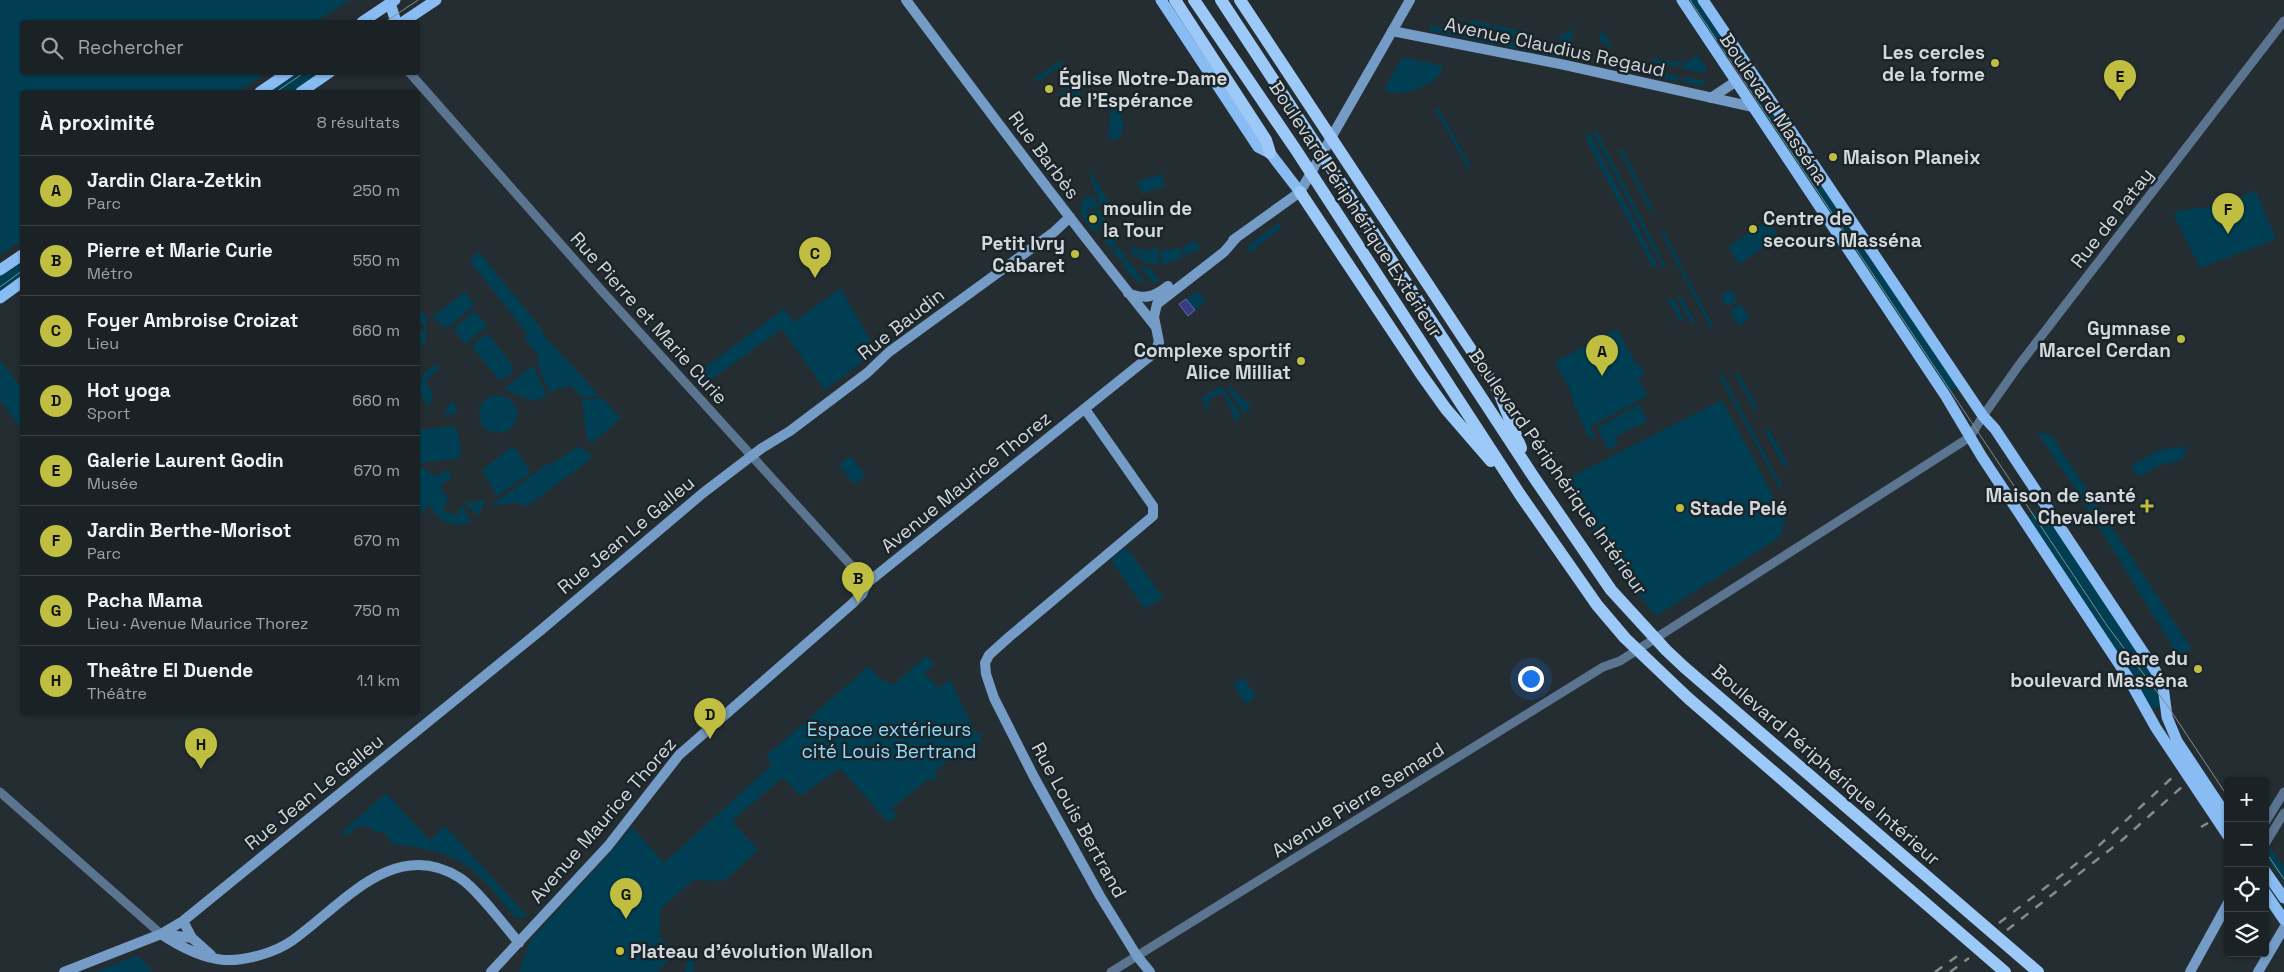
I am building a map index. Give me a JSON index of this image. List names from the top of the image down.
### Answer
{
  "streets": {
    "highway": ["Boulevard Périphérique Extérieur", "Boulevard Périphérique Intérieur"],
    "main road": [
      "Avenue Claudius Regaud",
      "Boulevard Masséna",
      "Rue Barbès",
      "Rue Baudin",
      "Avenue Maurice Thorez",
      "Rue Jean Le Galleu",
      "Rue Louis Bertrand"
    ],
    "street": ["Rue de Patay", "Rue Pierre et Marie Curie", "Avenue Pierre Semard"]
  },
  "crossings": [
    ["Avenue Claudius Regaud", "Boulevard Masséna"],
    ["Boulevard Masséna", "Rue de Patay"],
    ["Boulevard Masséna", "Avenue Pierre Semard"],
    ["Rue Barbès", "Rue Baudin"],
    ["Rue Barbès", "Avenue Maurice Thorez"],
    ["Rue de Patay", "Avenue Pierre Semard"],
    ["Rue Pierre et Marie Curie", "Rue Baudin"],
    ["Rue Pierre et Marie Curie", "Avenue Maurice Thorez"],
    ["Rue Pierre et Marie Curie", "Rue Jean Le Galleu"],
    ["Rue Baudin", "Rue Jean Le Galleu"],
    ["Avenue Maurice Thorez", "Rue Louis Bertrand"],
    ["Avenue Pierre Semard", "Rue Louis Bertrand"]
  ],
  "parks": ["Espace extérieurs cité Louis Bertrand"],
  "places": {
    "other": [
      "Les cercles de la forme",
      "Église Notre-Dame de l'Espérance",
      "Maison Planeix",
      "moulin de la Tour",
      "Centre de secours Masséna",
      "Petit Ivry Cabaret",
      "Gymnase Marcel Cerdan",
      "Complexe sportif Alice Milliat",
      "Stade Pelé",
      "Gare du boulevard Masséna",
      "Plateau d'évolution Wallon"
    ],
    "health": ["Maison de santé Chevaleret"]
  },
  "page": {
    "search": "Rechercher",
    "pins": [
      "E",
      "F",
      "C",
      "A",
      "B",
      "D",
      "H",
      "G"
    ],
    "heading": ["À proximité", "8 résultats"],
    "list": [
      {
        "mark": "A",
        "name": "Jardin Clara-Zetkin",
        "note": "Parc",
        "value": "250 m"
      },
      {
        "mark": "B",
        "name": "Pierre et Marie Curie",
        "note": "Métro",
        "value": "550 m"
      },
      {
        "mark": "C",
        "name": "Foyer Ambroise Croizat",
        "note": "Lieu",
        "value": "660 m"
      },
      {
        "mark": "D",
        "name": "Hot yoga",
        "note": "Sport",
        "value": "660 m"
      },
      {
        "mark": "E",
        "name": "Galerie Laurent Godin",
        "note": "Musée",
        "value": "670 m"
      },
      {
        "mark": "F",
        "name": "Jardin Berthe-Morisot",
        "note": "Parc",
        "value": "670 m"
      },
      {
        "mark": "G",
        "name": "Pacha Mama",
        "note": "Lieu · Avenue Maurice Thorez",
        "value": "750 m"
      },
      {
        "mark": "H",
        "name": "Theâtre El Duende",
        "note": "Théâtre",
        "value": "1.1 km"
      }
    ],
    "map_buttons": ["+", "−"]
  }
}
